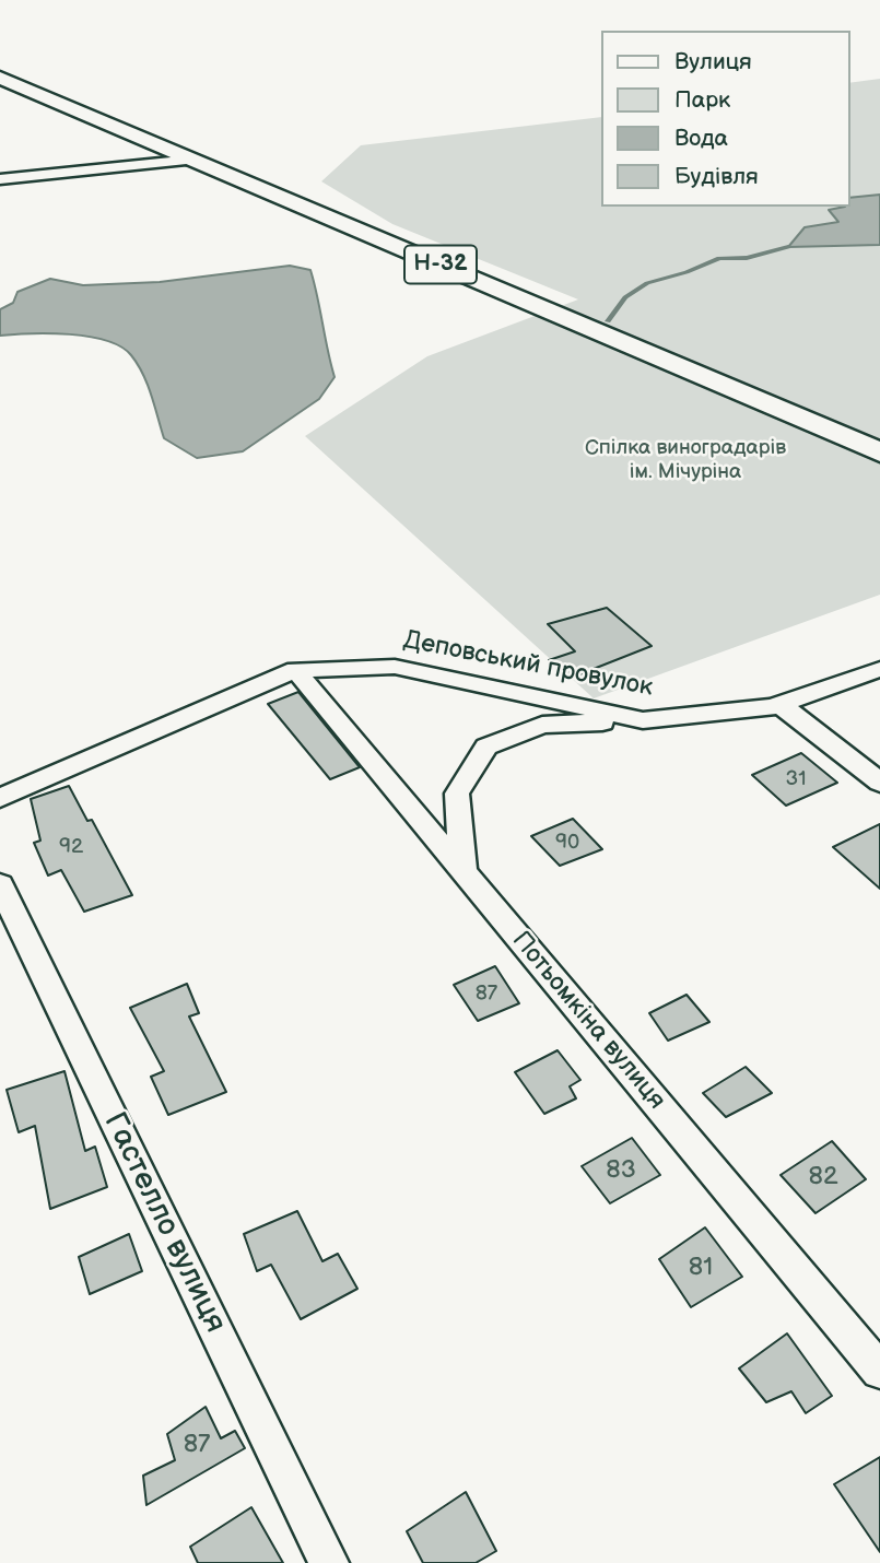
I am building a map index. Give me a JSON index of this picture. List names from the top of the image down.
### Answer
{
  "streets": {
    "main road": ["Н-32"],
    "street": ["Деповський провулок", "Потьомкіна вулиця", "Гастелло вулиця"]
  },
  "crossings": [
    ["Деповський провулок", "Потьомкіна вулиця"]
  ],
  "parks": ["Спілка виноградарів ім. Мічуріна"],
  "house_numbers": [
    "31",
    "90",
    "92",
    "87",
    "83",
    "82",
    "81",
    "87"
  ],
  "legend": [
    "Вулиця",
    "Парк",
    "Вода",
    "Будівля"
  ]
}
